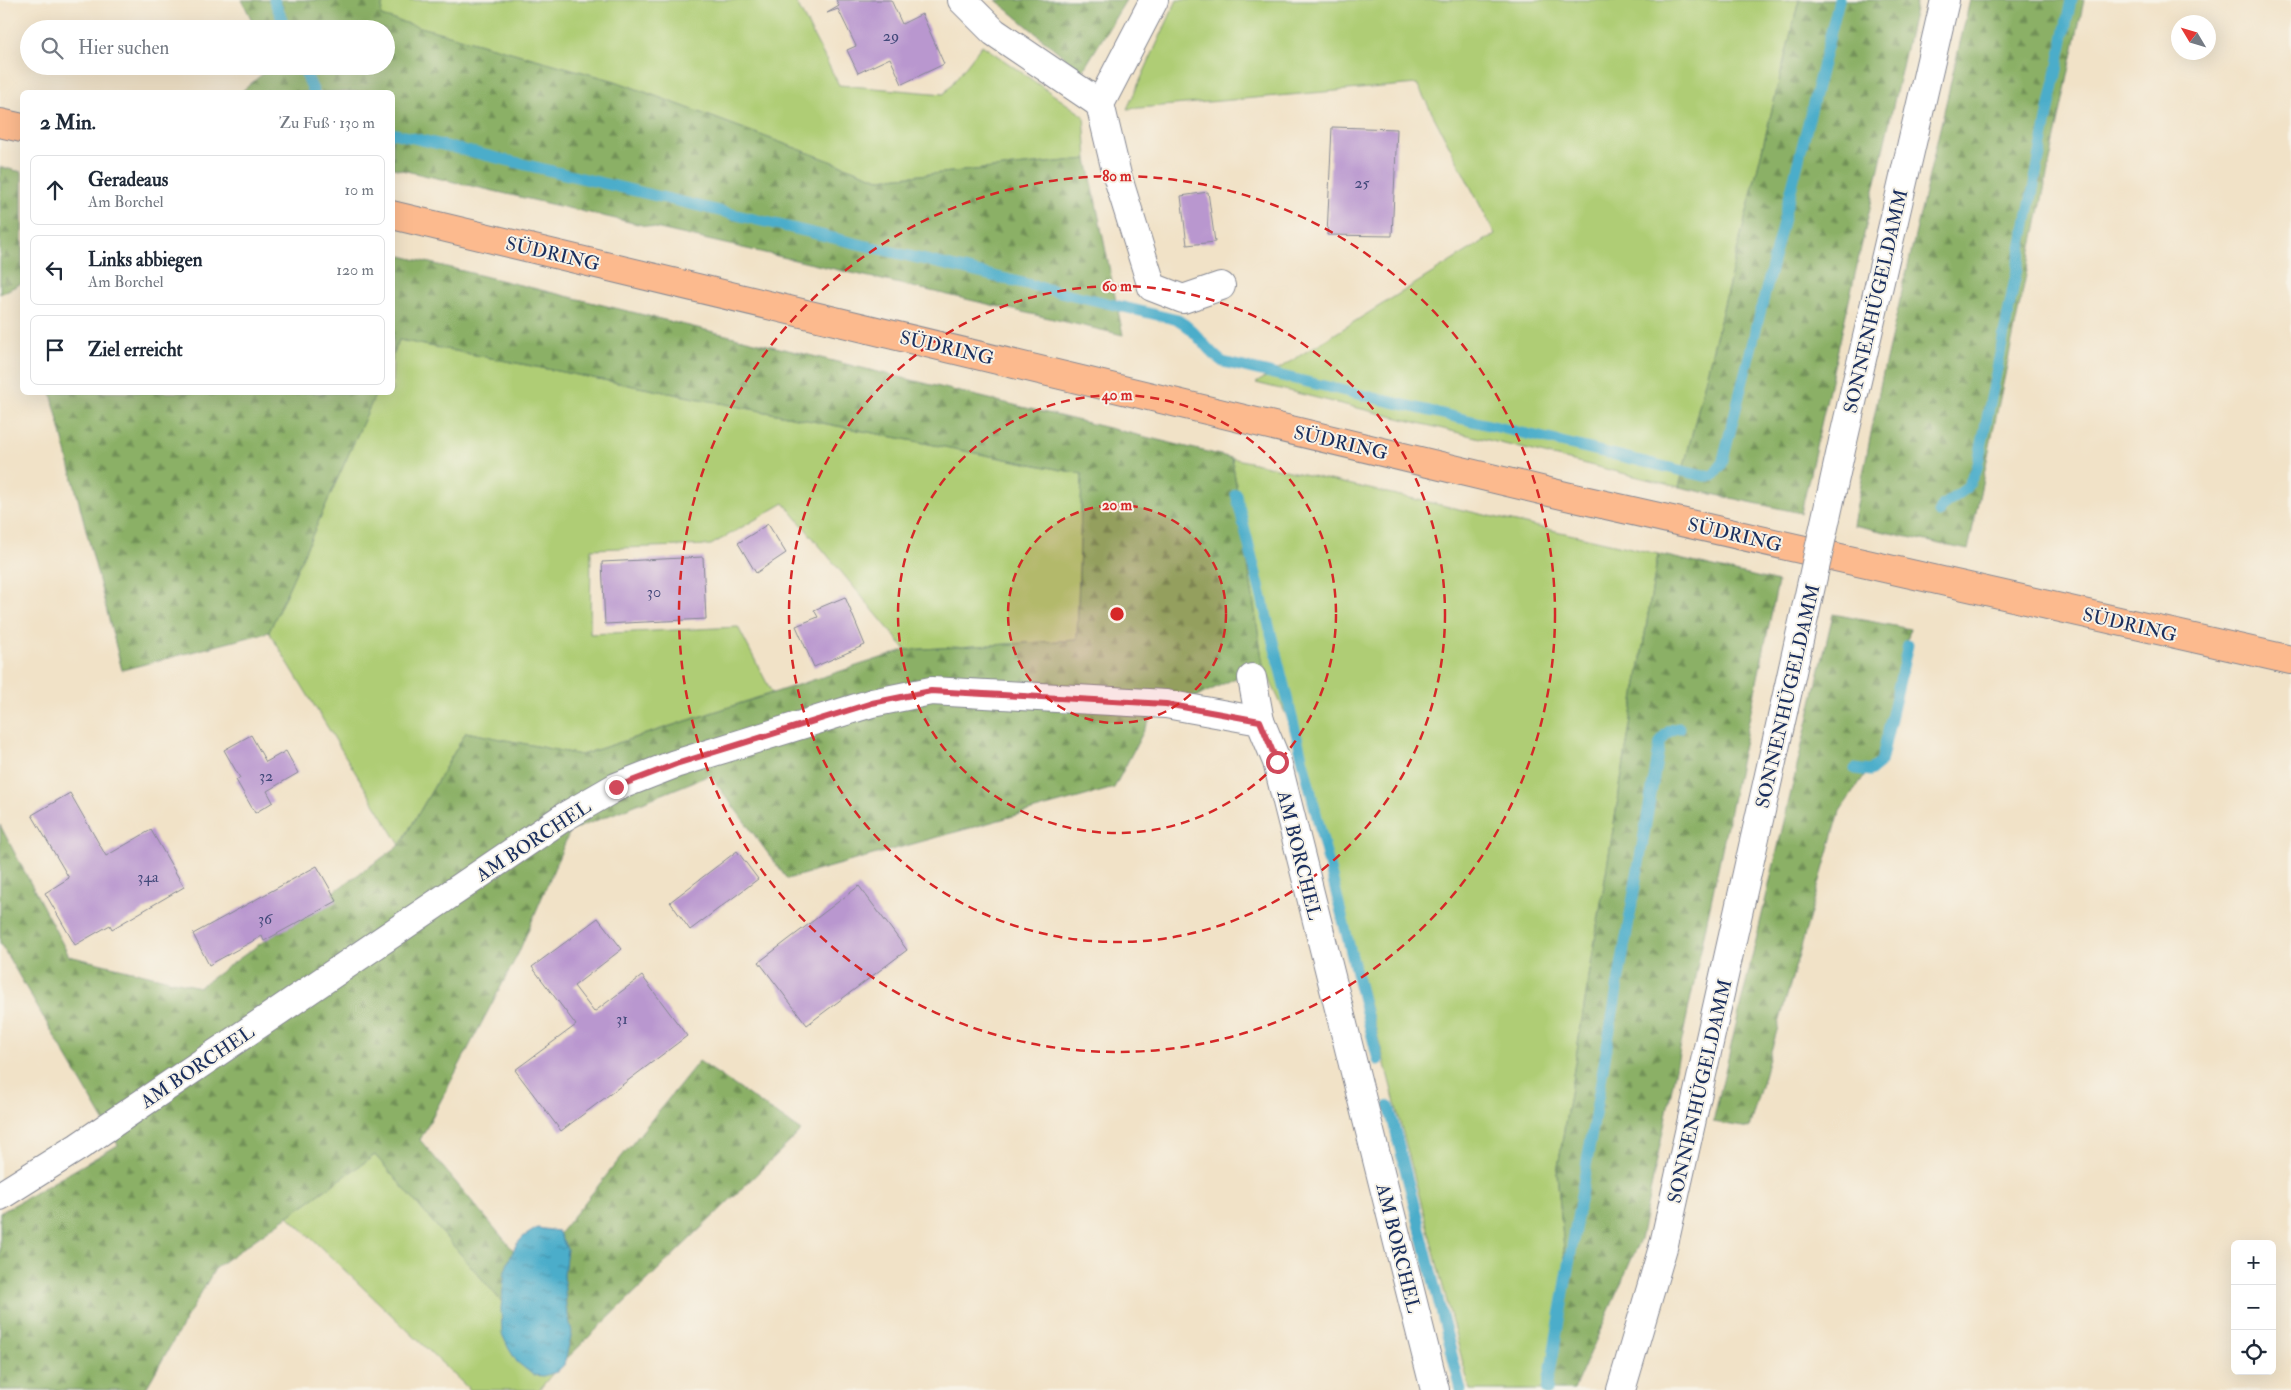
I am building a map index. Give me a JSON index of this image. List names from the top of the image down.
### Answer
{
  "streets": {
    "main road": ["SÜDRING"],
    "street": ["SONNENHÜGELDAMM", "AM BORCHEL"]
  },
  "house_numbers": [
    "29",
    "25",
    "30",
    "32",
    "34a",
    "36",
    "31"
  ],
  "north": "top left",
  "page": {
    "search": "Hier suchen",
    "heading": ["2 Min.", "Zu Fuß · 130 m"],
    "list": [
      ["Geradeaus", "Am Borchel", "10 m"],
      ["Links abbiegen", "Am Borchel", "120 m"],
      "Ziel erreicht"
    ],
    "map_buttons": ["+", "−"]
  },
  "rings": [
    "80 m",
    "60 m",
    "40 m",
    "20 m"
  ]
}
